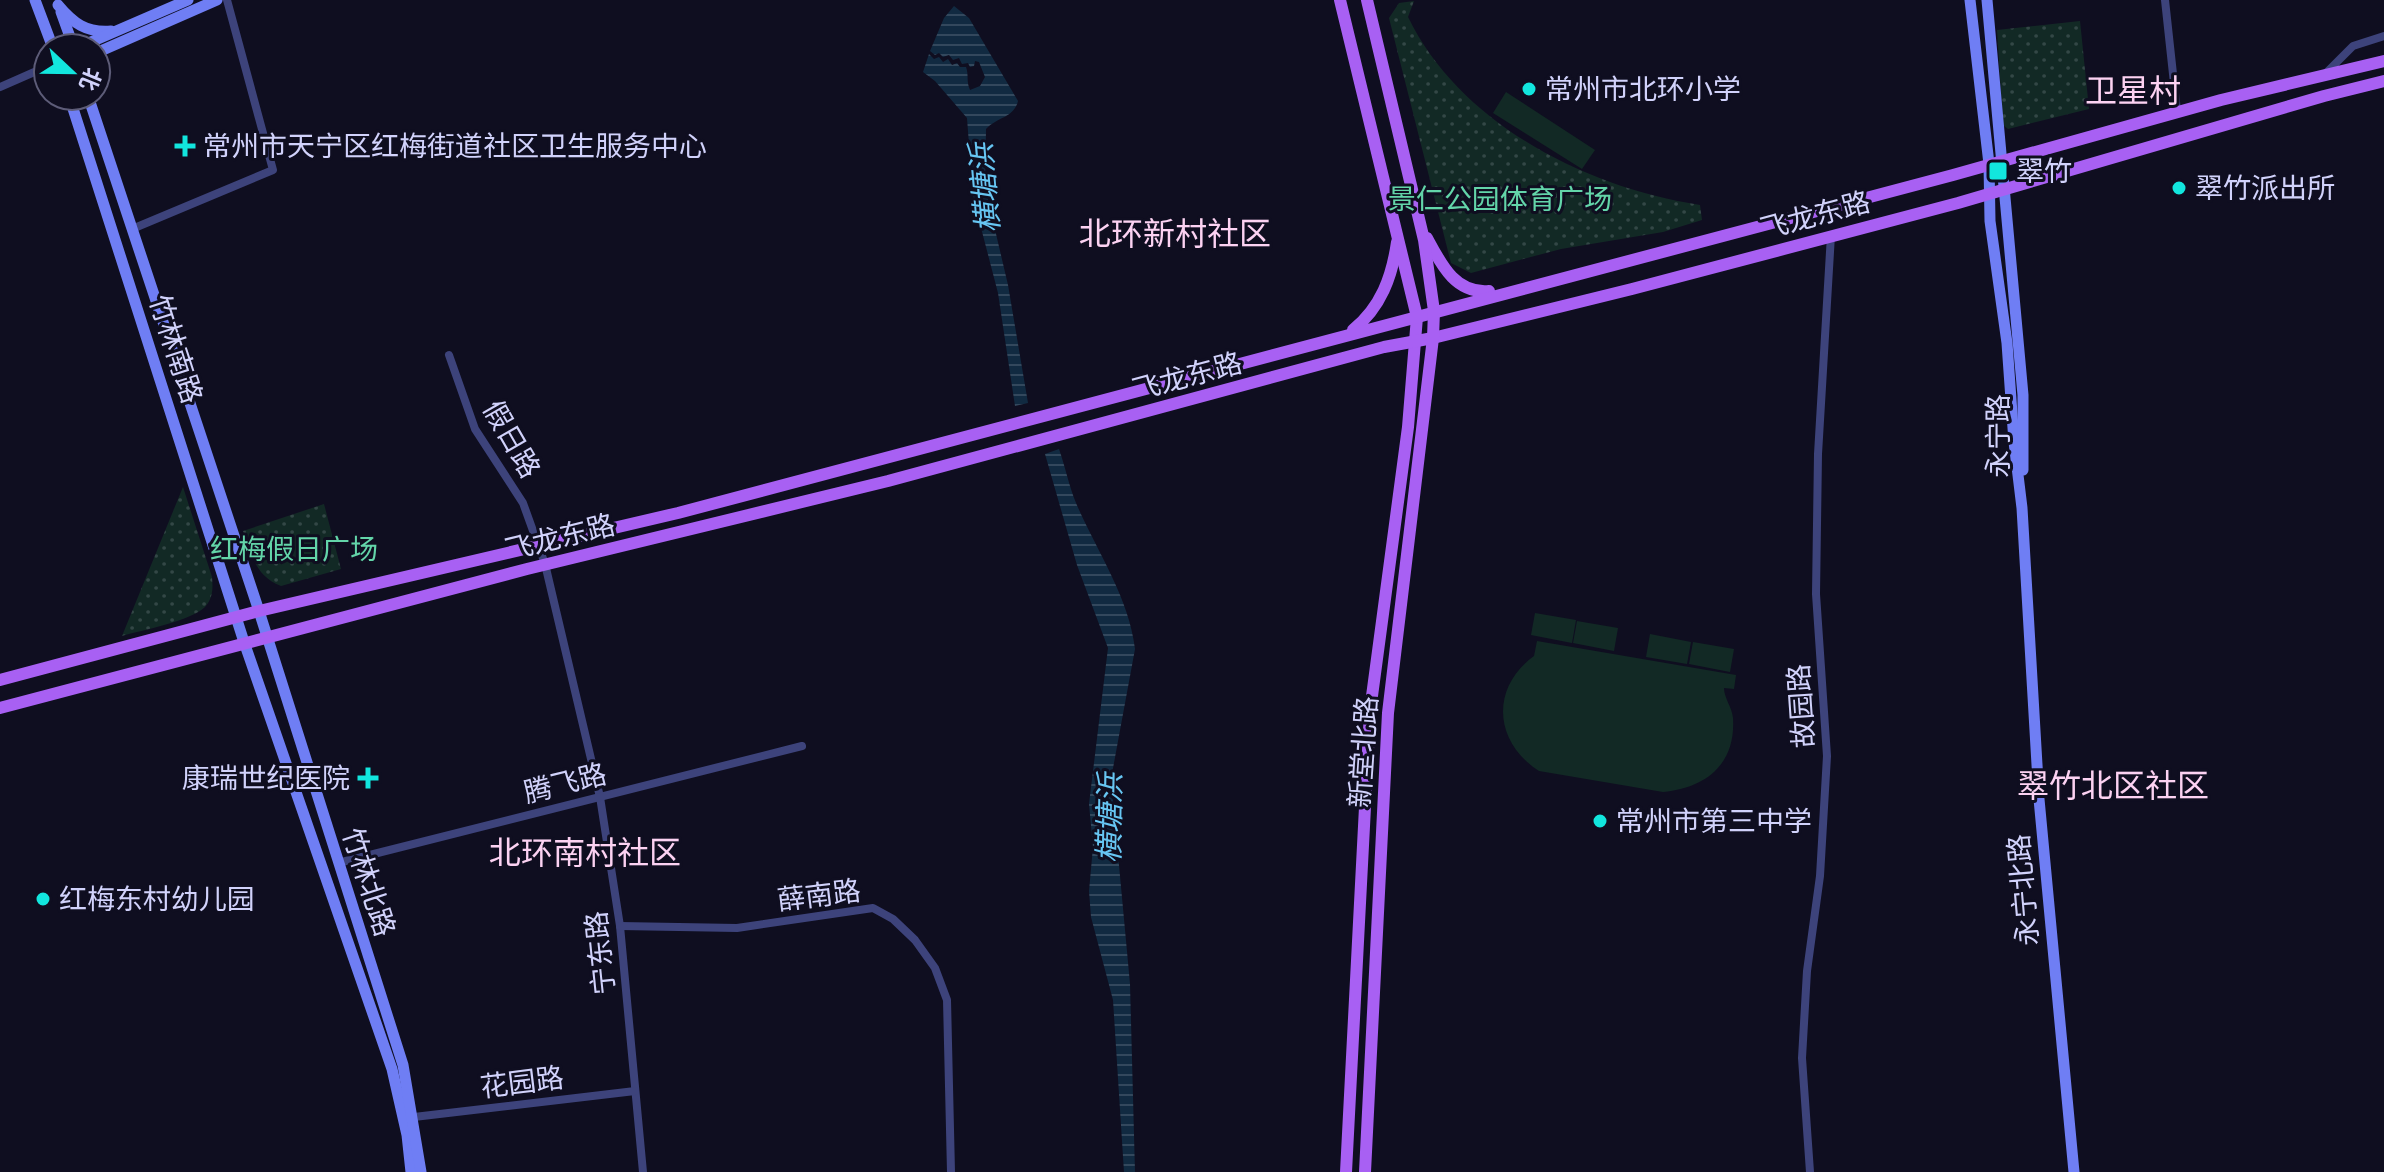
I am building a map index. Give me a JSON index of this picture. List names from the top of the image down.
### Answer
{
  "streets": {
    "main road": [
      "飞龙东路",
      "竹林南路",
      "永宁路",
      "新堂北路",
      "竹林北路",
      "永宁北路"
    ],
    "street": [
      "假日路",
      "故园路",
      "腾飞路",
      "薛南路",
      "宁东路",
      "花园路"
    ]
  },
  "crossings": [
    ["飞龙东路", "竹林南路"],
    ["飞龙东路", "永宁路"],
    ["飞龙东路", "假日路"],
    ["飞龙东路", "故园路"],
    ["飞龙东路", "新堂北路"],
    ["飞龙东路", "竹林北路"],
    ["飞龙东路", "宁东路"],
    ["竹林南路", "竹林北路"],
    ["永宁路", "永宁北路"],
    ["假日路", "宁东路"],
    ["腾飞路", "竹林北路"],
    ["腾飞路", "宁东路"],
    ["竹林北路", "花园路"],
    ["薛南路", "宁东路"],
    ["宁东路", "花园路"]
  ],
  "districts": [
    "卫星村",
    "北环新村社区",
    "翠竹北区社区",
    "北环南村社区"
  ],
  "water": ["横塘浜"],
  "parks": ["景仁公园体育广场", "红梅假日广场"],
  "places": {
    "other": [
      "常州市北环小学",
      "翠竹派出所",
      "常州市第三中学",
      "红梅东村幼儿园"
    ],
    "health": ["常州市天宁区红梅街道社区卫生服务中心", "康瑞世纪医院"],
    "transit": ["翠竹"]
  },
  "north": "right"
}
